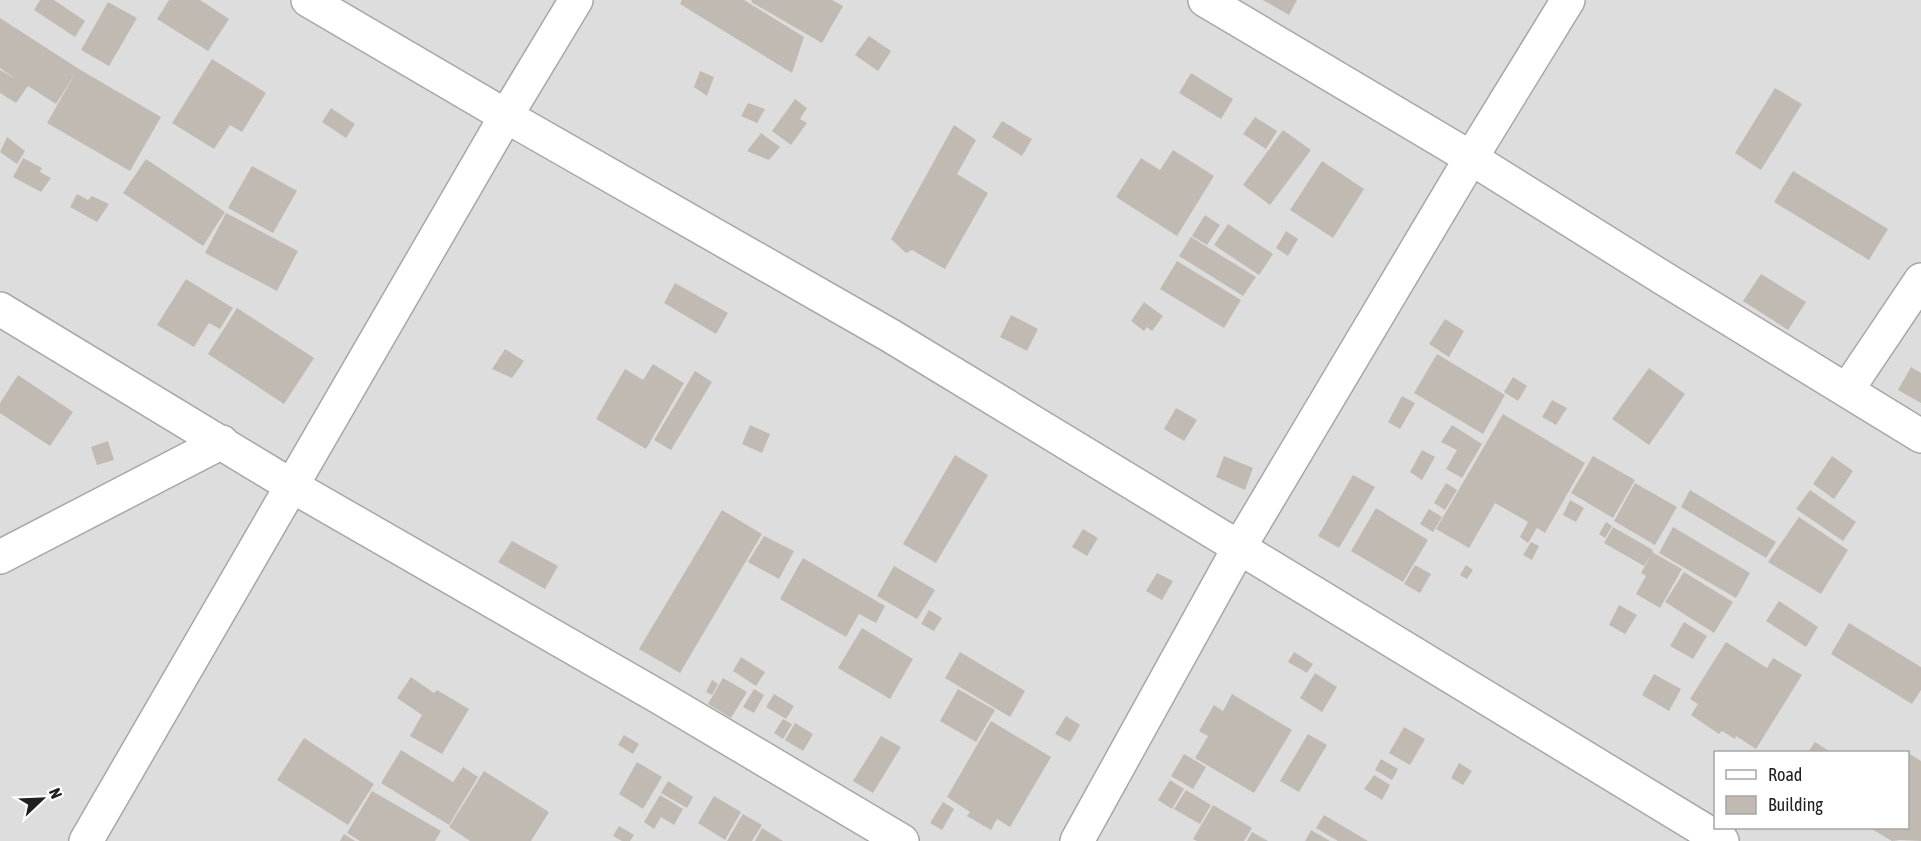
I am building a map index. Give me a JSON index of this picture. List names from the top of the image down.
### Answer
{
  "legend": ["Road", "Building"],
  "north": "top right"
}
